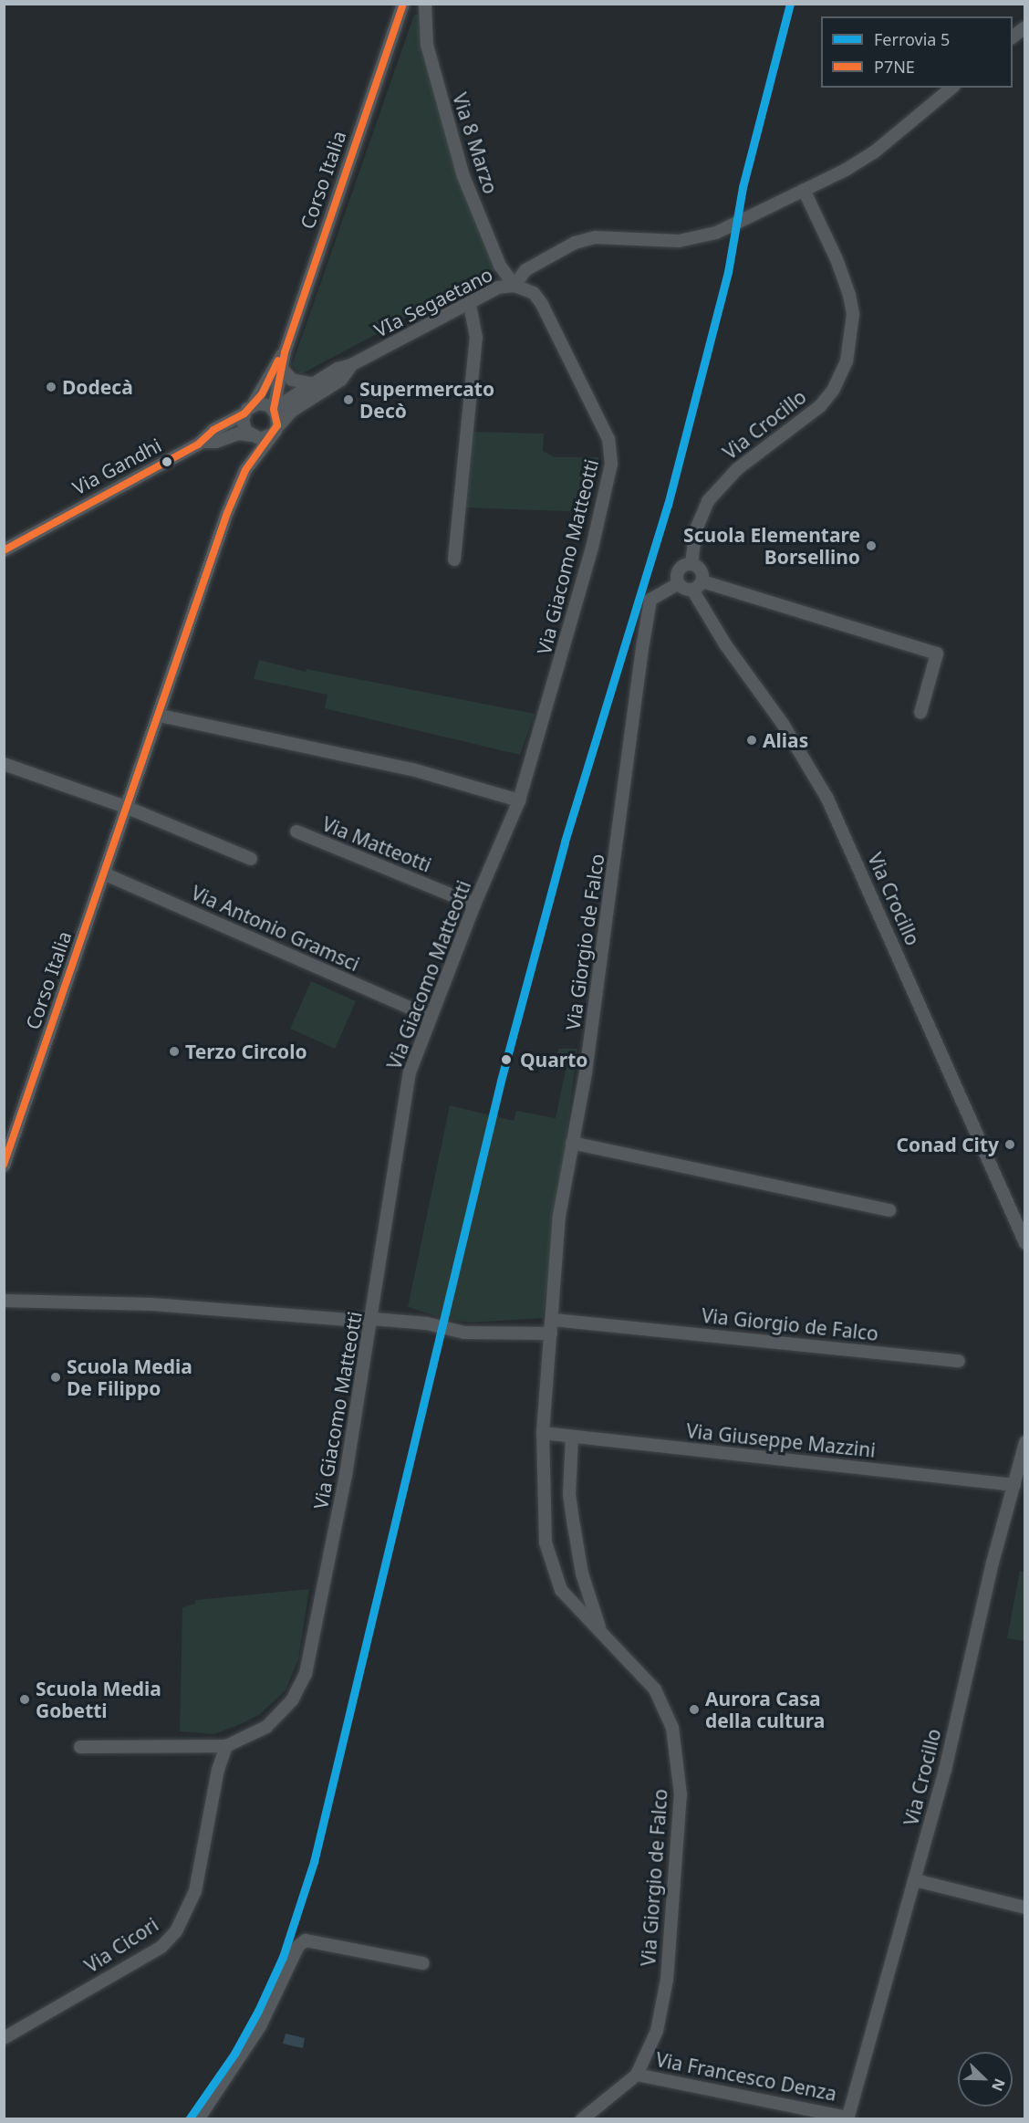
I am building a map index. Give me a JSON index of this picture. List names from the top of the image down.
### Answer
{
  "streets": {
    "street": [
      "Via 8 Marzo",
      "Corso Italia",
      "VIa Segaetano",
      "Via Crocillo",
      "Via Gandhi",
      "Via Giacomo Matteotti",
      "Via Matteotti",
      "Via Antonio Gramsci",
      "Via Giorgio de Falco",
      "Via Giuseppe Mazzini",
      "Via Cicori",
      "Via Francesco Denza"
    ]
  },
  "crossings": [
    ["Via 8 Marzo", "VIa Segaetano"],
    ["Via 8 Marzo", "Via Giacomo Matteotti"],
    ["Corso Italia", "VIa Segaetano"],
    ["Corso Italia", "Via Gandhi"],
    ["Corso Italia", "Via Antonio Gramsci"],
    ["VIa Segaetano", "Via Crocillo"],
    ["VIa Segaetano", "Via Gandhi"],
    ["VIa Segaetano", "Via Giacomo Matteotti"],
    ["Via Crocillo", "Via Giorgio de Falco"],
    ["Via Crocillo", "Via Giuseppe Mazzini"],
    ["Via Crocillo", "Via Francesco Denza"],
    ["Via Giacomo Matteotti", "Via Matteotti"],
    ["Via Giacomo Matteotti", "Via Antonio Gramsci"],
    ["Via Giacomo Matteotti", "Via Cicori"],
    ["Via Giorgio de Falco", "Via Giuseppe Mazzini"],
    ["Via Giorgio de Falco", "Via Francesco Denza"]
  ],
  "places": [
    "Dodecà",
    "Supermercato Decò",
    "Scuola Elementare Borsellino",
    "Alias",
    "Terzo Circolo",
    "Quarto",
    "Conad City",
    "Scuola Media De Filippo",
    "Scuola Media Gobetti",
    "Aurora Casa della cultura"
  ],
  "lines": ["rail line 5", "transit line P7NE"],
  "legend": ["Ferrovia 5", "P7NE"],
  "north": "bottom right"
}
